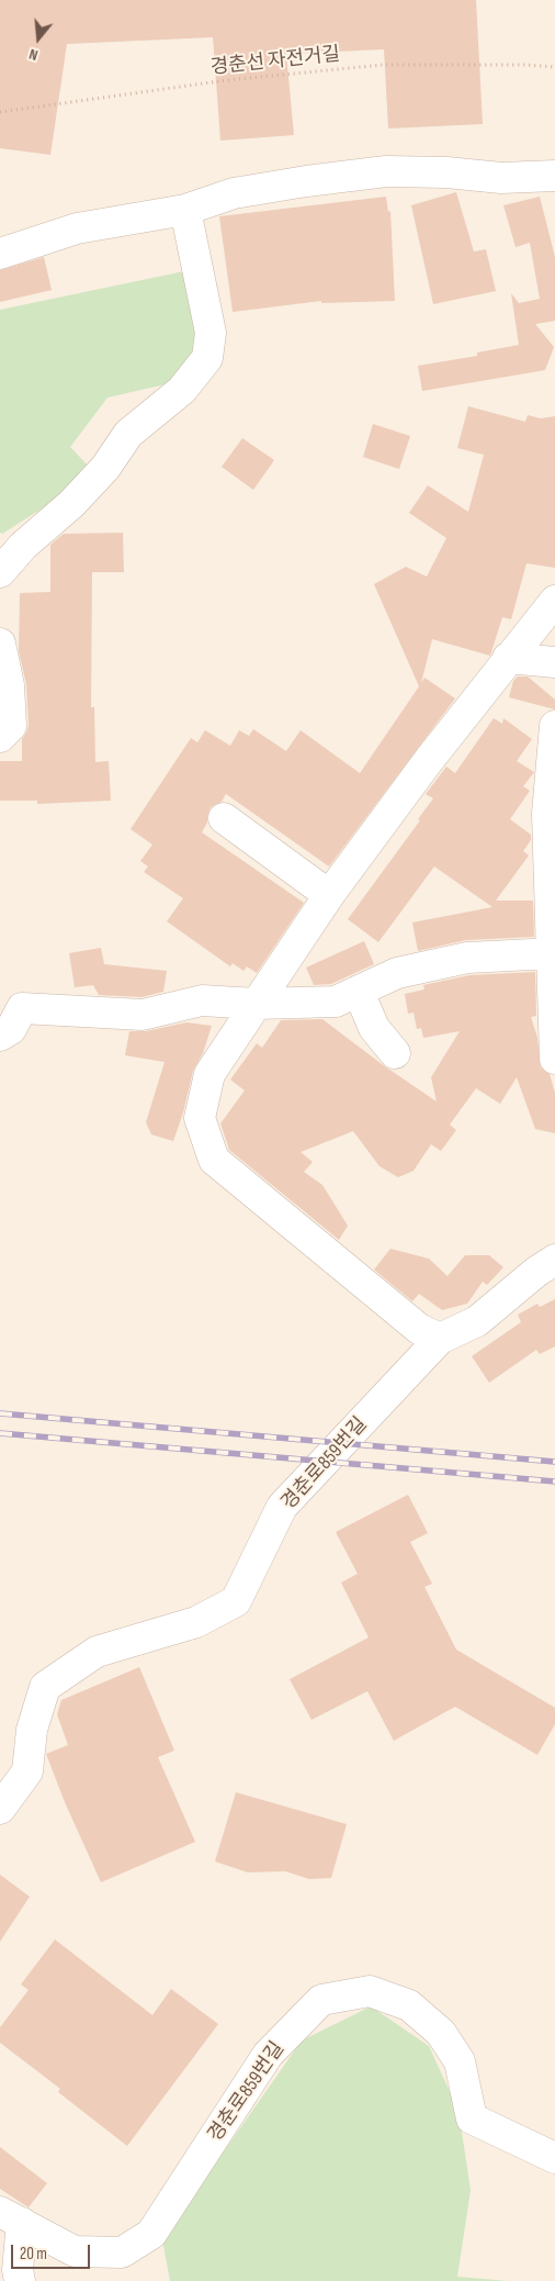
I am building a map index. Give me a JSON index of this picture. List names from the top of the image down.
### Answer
{
  "streets": {
    "street": ["경춘로859번길"],
    "path": ["경춘선 자전거길"]
  },
  "scale_bar": "20 m",
  "north": "bottom"
}
